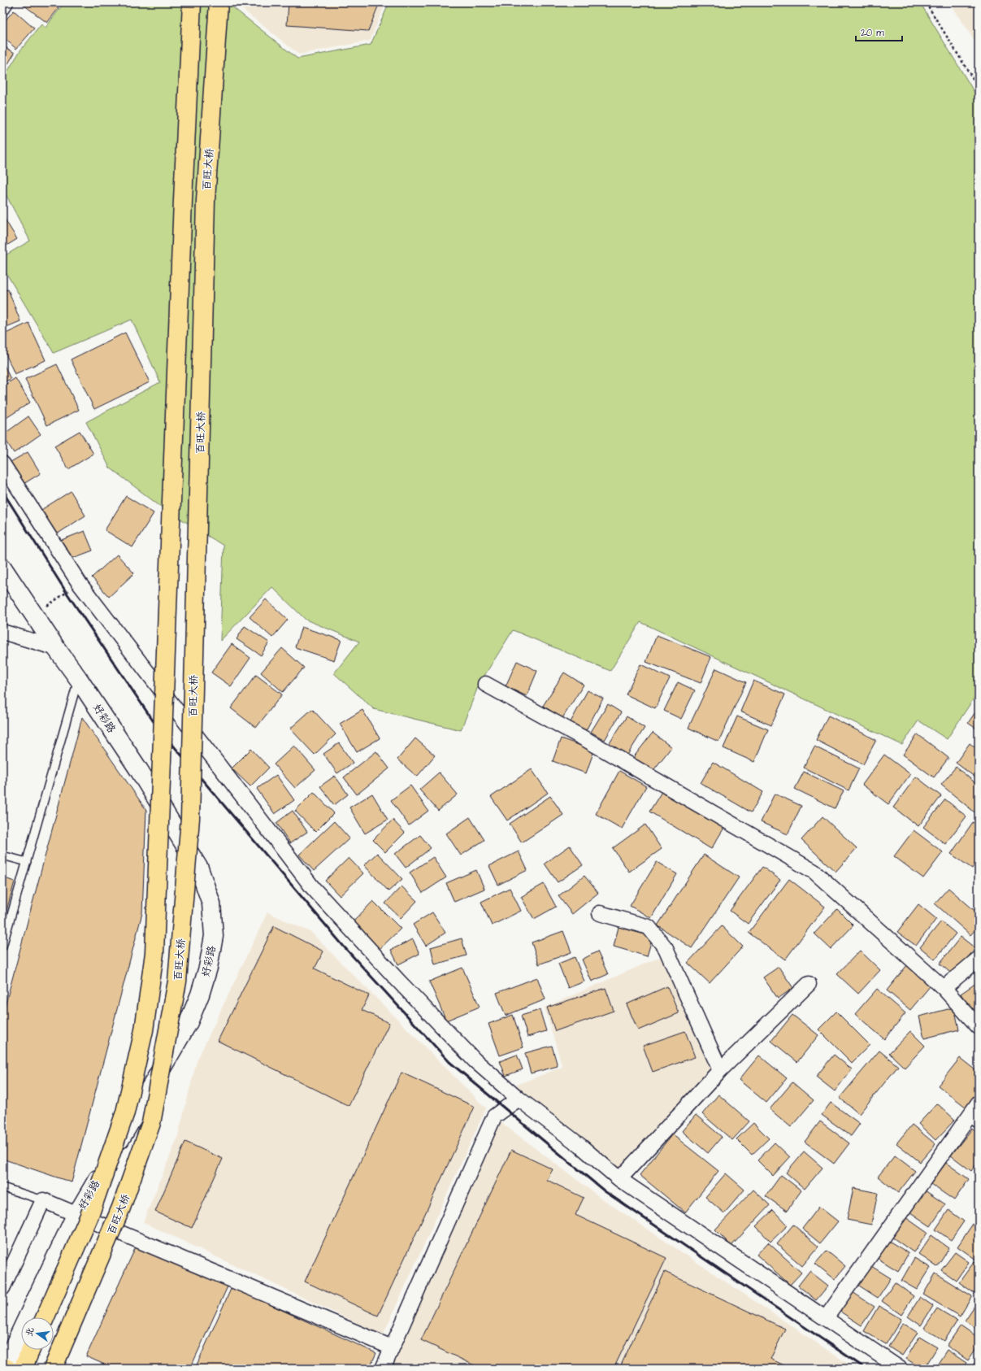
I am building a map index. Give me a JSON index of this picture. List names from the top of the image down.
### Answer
{
  "streets": {
    "main road": ["百旺大桥"],
    "street": ["好彩路"]
  },
  "scale_bar": "20 m",
  "north": "left"
}
